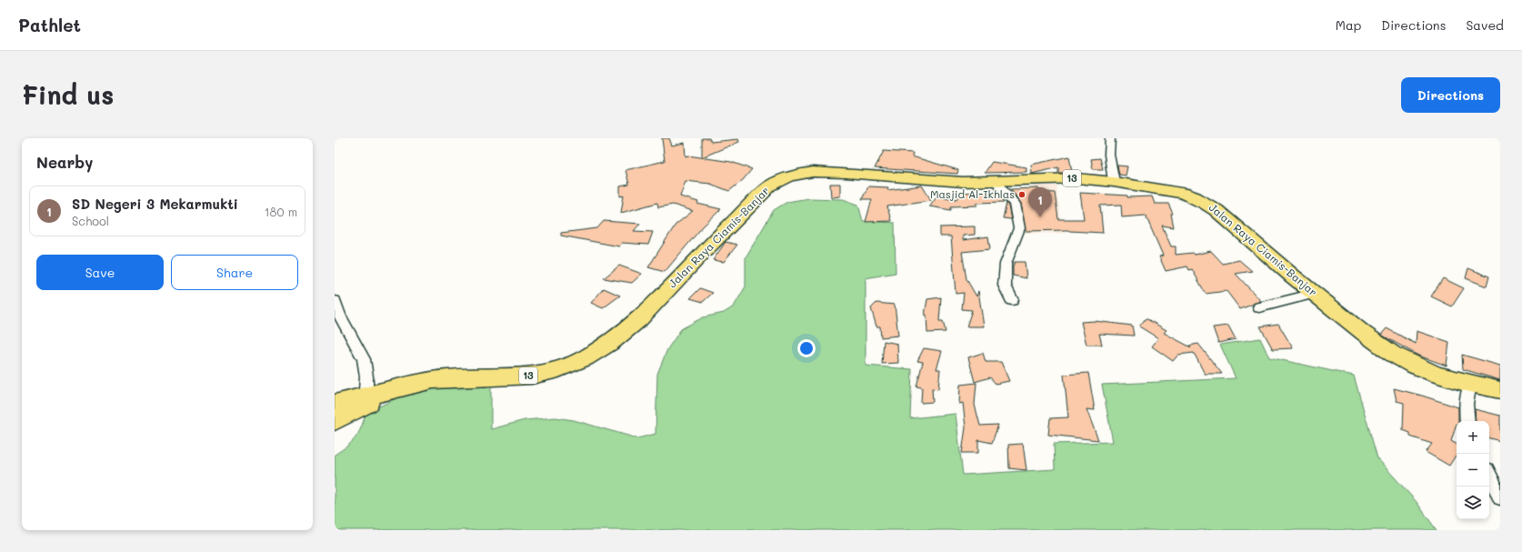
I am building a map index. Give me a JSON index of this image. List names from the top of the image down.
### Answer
{
  "streets": {
    "highway": ["13", "Jalan Raya Ciamis-Banjar"]
  },
  "places": ["Masjid Al-Ikhlas"],
  "page": {
    "header": "Pathlet",
    "nav": ["Map", "Directions", "Saved"],
    "buttons": [
      "Directions",
      ["Save", "Share"]
    ],
    "title": "Find us",
    "heading": "Nearby",
    "list": [
      {
        "mark": "1",
        "name": "SD Negeri 3 Mekarmukti",
        "note": "School",
        "value": "180 m"
      }
    ],
    "pins": "1",
    "map_buttons": ["+", "−"]
  }
}
